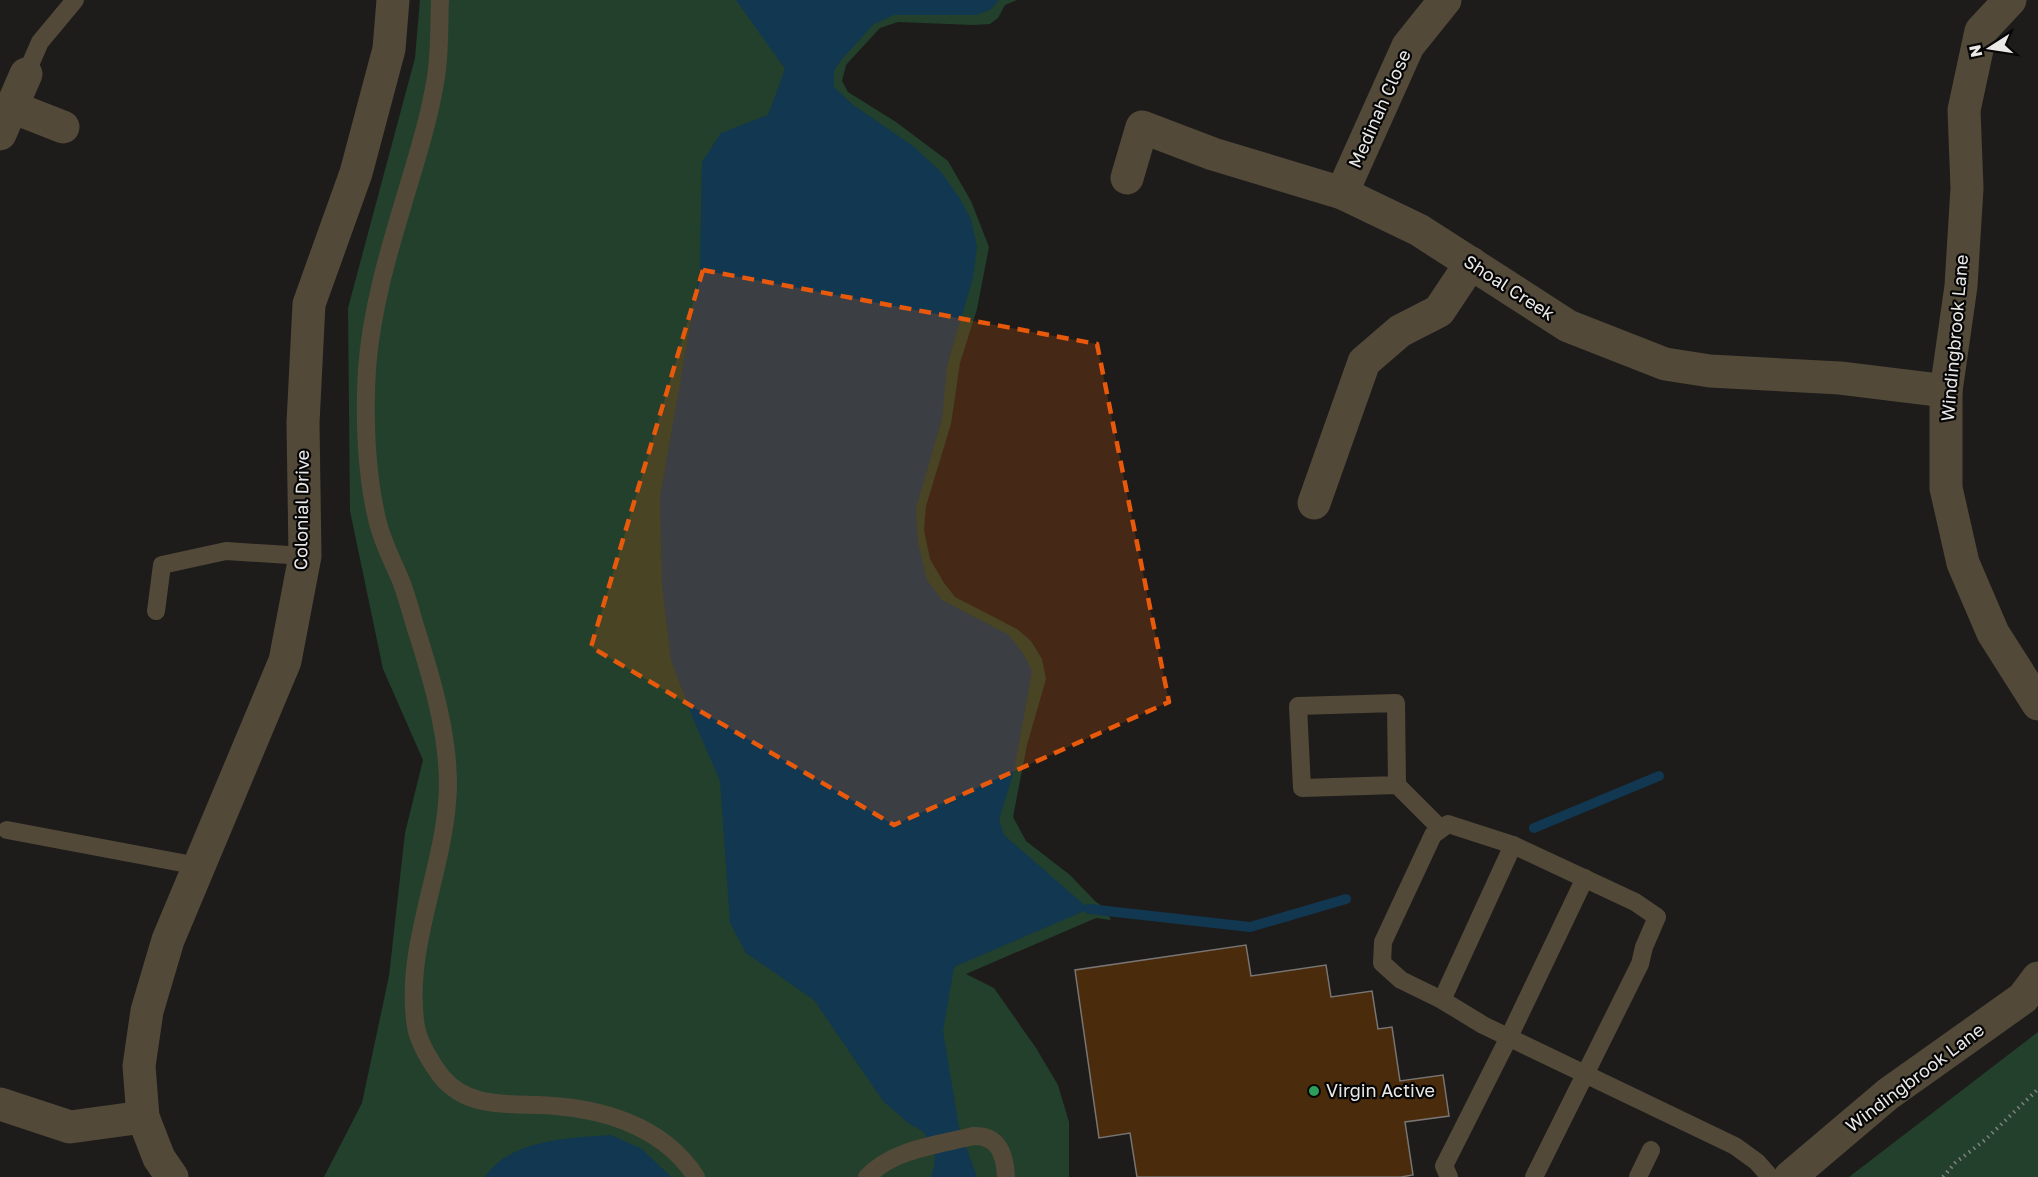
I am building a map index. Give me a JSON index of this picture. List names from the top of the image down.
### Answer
{
  "streets": {
    "street": [
      "Medinah Close",
      "Shoal Creek",
      "Windingbrook Lane",
      "Colonial Drive"
    ]
  },
  "crossings": [
    ["Medinah Close", "Shoal Creek"],
    ["Shoal Creek", "Windingbrook Lane"]
  ],
  "places": ["Virgin Active"],
  "north": "left"
}
